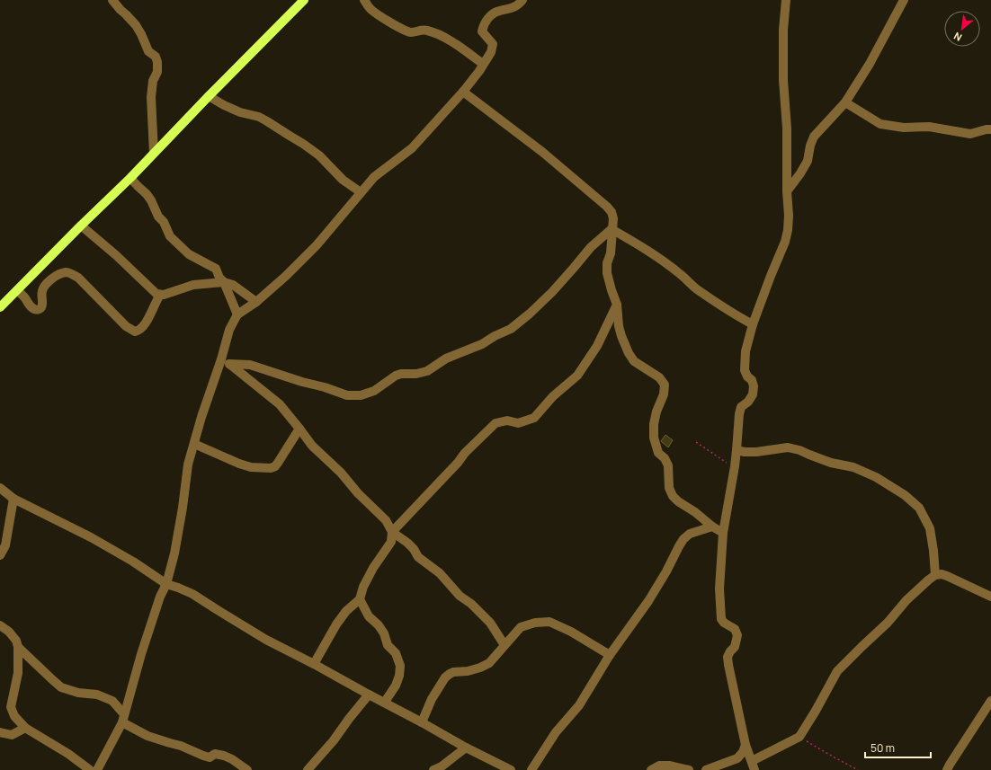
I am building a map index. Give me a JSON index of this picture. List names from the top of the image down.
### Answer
{
  "scale_bar": "50 m",
  "north": "bottom left"
}
